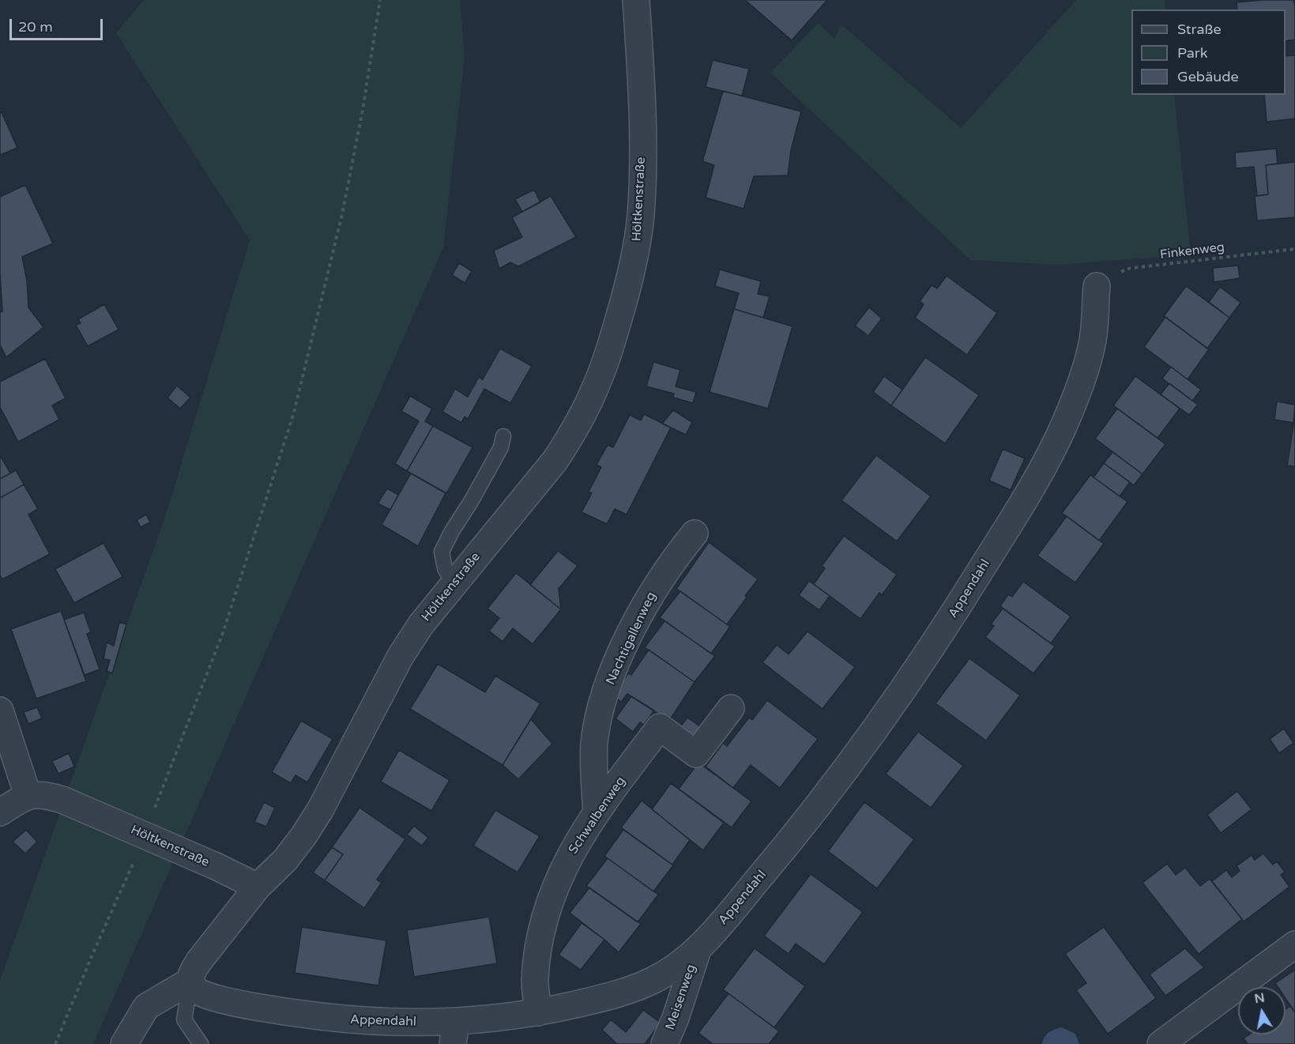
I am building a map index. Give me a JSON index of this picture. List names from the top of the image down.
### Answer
{
  "streets": {
    "street": [
      "Höltkenstraße",
      "Appendahl",
      "Nachtigallenweg",
      "Schwalbenweg",
      "Meisenweg"
    ],
    "path": ["Finkenweg"]
  },
  "crossings": [
    ["Finkenweg", "Appendahl"],
    ["Appendahl", "Schwalbenweg"],
    ["Appendahl", "Meisenweg"],
    ["Nachtigallenweg", "Schwalbenweg"]
  ],
  "legend": ["Straße", "Park", "Gebäude"],
  "scale_bar": "20 m",
  "north": "top"
}
